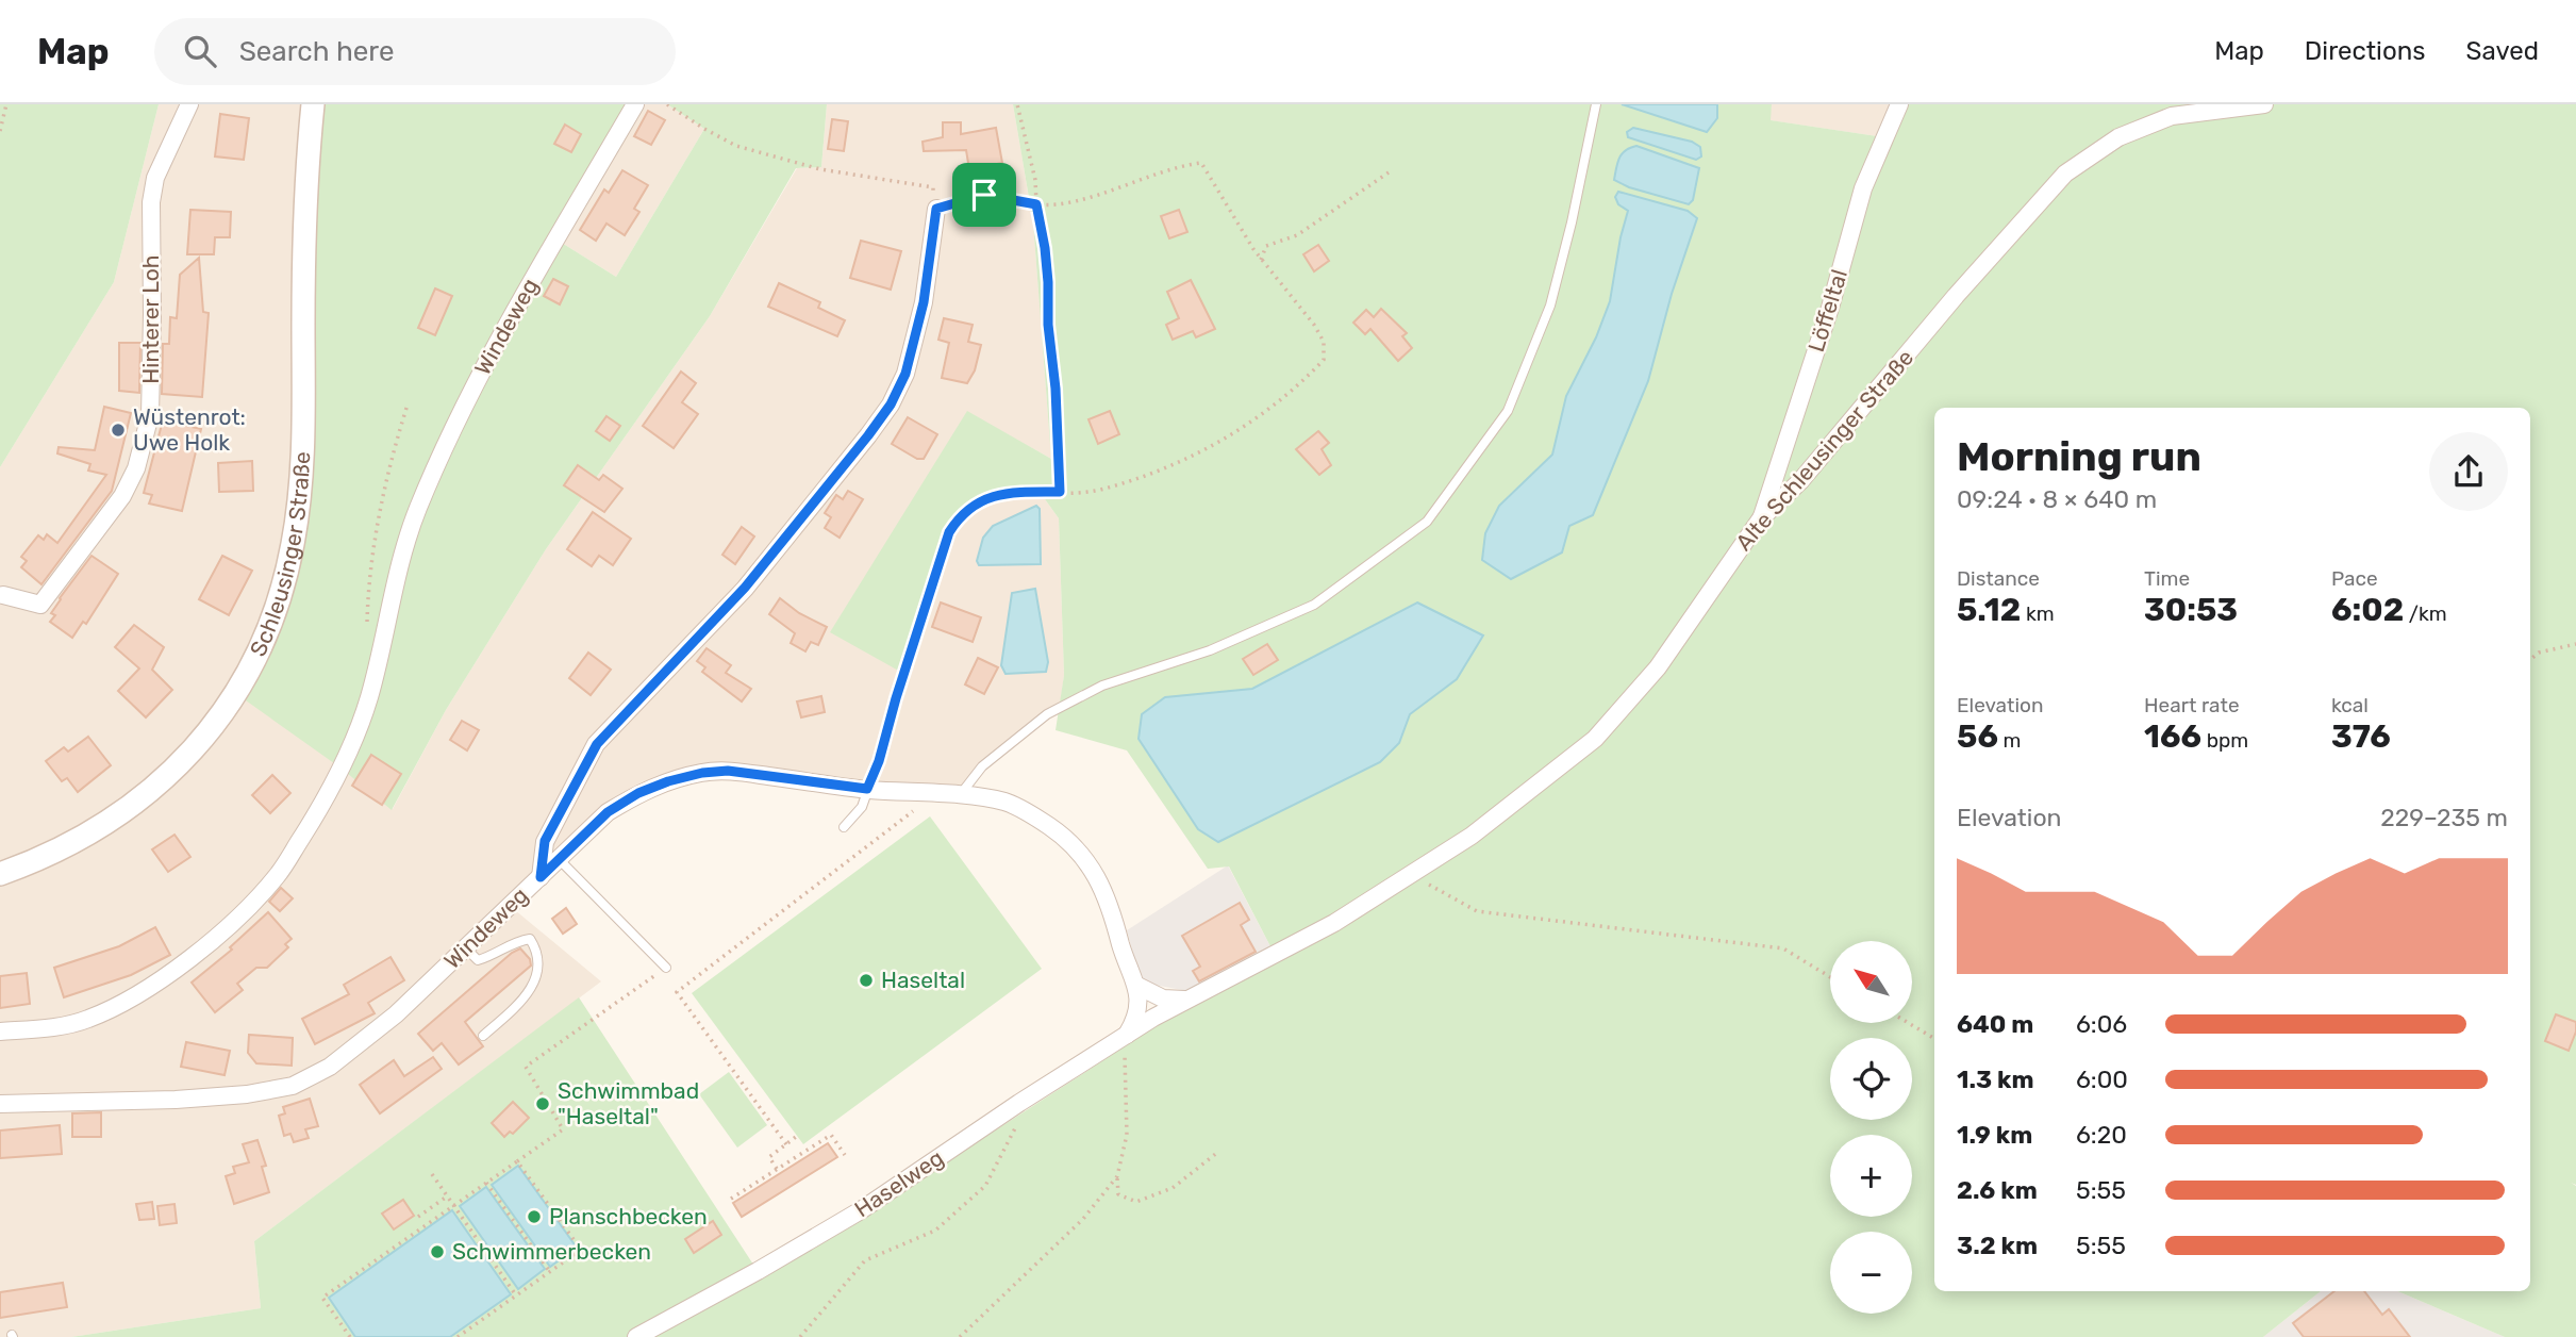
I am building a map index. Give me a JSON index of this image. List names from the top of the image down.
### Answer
{
  "streets": {
    "main road": ["Schleusinger Straße"],
    "street": [
      "Löffeltal",
      "Hinterer Loh",
      "Windeweg",
      "Alte Schleusinger Straße",
      "Haselweg"
    ]
  },
  "crossings": [
    ["Löffeltal", "Alte Schleusinger Straße"],
    ["Alte Schleusinger Straße", "Haselweg"]
  ],
  "places": [
    "Wüstenrot: Uwe Holk",
    "Haseltal",
    "Schwimmbad \"Haseltal\"",
    "Planschbecken",
    "Schwimmerbecken"
  ],
  "north": "top left",
  "page": {
    "header": "Map",
    "search": "Search here",
    "nav": ["Map", "Directions", "Saved"],
    "heading": ["Morning run", "09:24 · 8 × 640 m"],
    "stats": [
      ["Distance", "5.12 km"],
      ["Time", "30:53"],
      ["Pace", "6:02 /km"],
      ["Elevation", "56 m"],
      ["Heart rate", "166 bpm"],
      ["kcal", "376"]
    ],
    "chart": ["Elevation", "229–235 m"],
    "map_buttons": ["+", "−"],
    "list": [
      {
        "name": "640 m",
        "note": "6:06"
      },
      {
        "name": "1.3 km",
        "note": "6:00"
      },
      {
        "name": "1.9 km",
        "note": "6:20"
      },
      {
        "name": "2.6 km",
        "note": "5:55"
      },
      {
        "name": "3.2 km",
        "note": "5:55"
      }
    ]
  }
}
